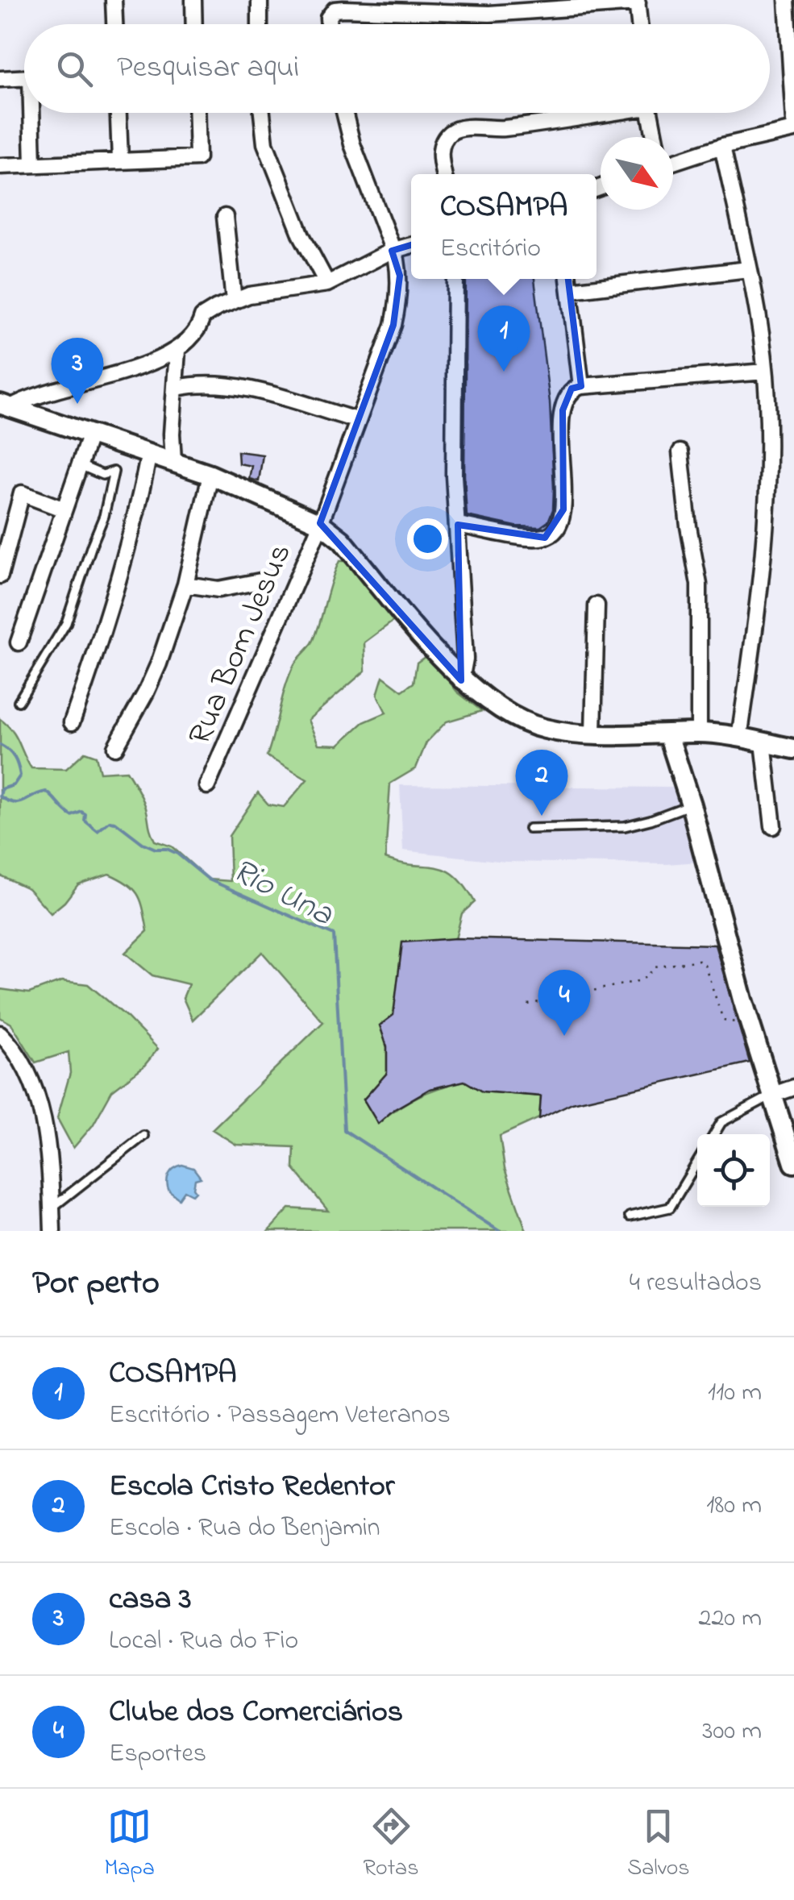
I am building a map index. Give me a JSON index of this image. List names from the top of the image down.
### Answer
{
  "streets": {
    "street": ["Rua Bom Jesus"]
  },
  "water": ["Rio Una"],
  "north": "bottom right",
  "page": {
    "search": "Pesquisar aqui",
    "popup": ["COSAMPA", "Escritório"],
    "pins": [
      "1",
      "3",
      "2",
      "4"
    ],
    "heading": ["Por perto", "4 resultados"],
    "list": [
      {
        "mark": "1",
        "name": "COSAMPA",
        "note": "Escritório · Passagem Veteranos",
        "value": "110 m"
      },
      {
        "mark": "2",
        "name": "Escola Cristo Redentor",
        "note": "Escola · Rua do Benjamin",
        "value": "180 m"
      },
      {
        "mark": "3",
        "name": "casa 3",
        "note": "Local · Rua do Fio",
        "value": "220 m"
      },
      {
        "mark": "4",
        "name": "Clube dos Comerciários",
        "note": "Esportes",
        "value": "300 m"
      }
    ],
    "nav": ["Mapa", "Rotas", "Salvos"]
  }
}
